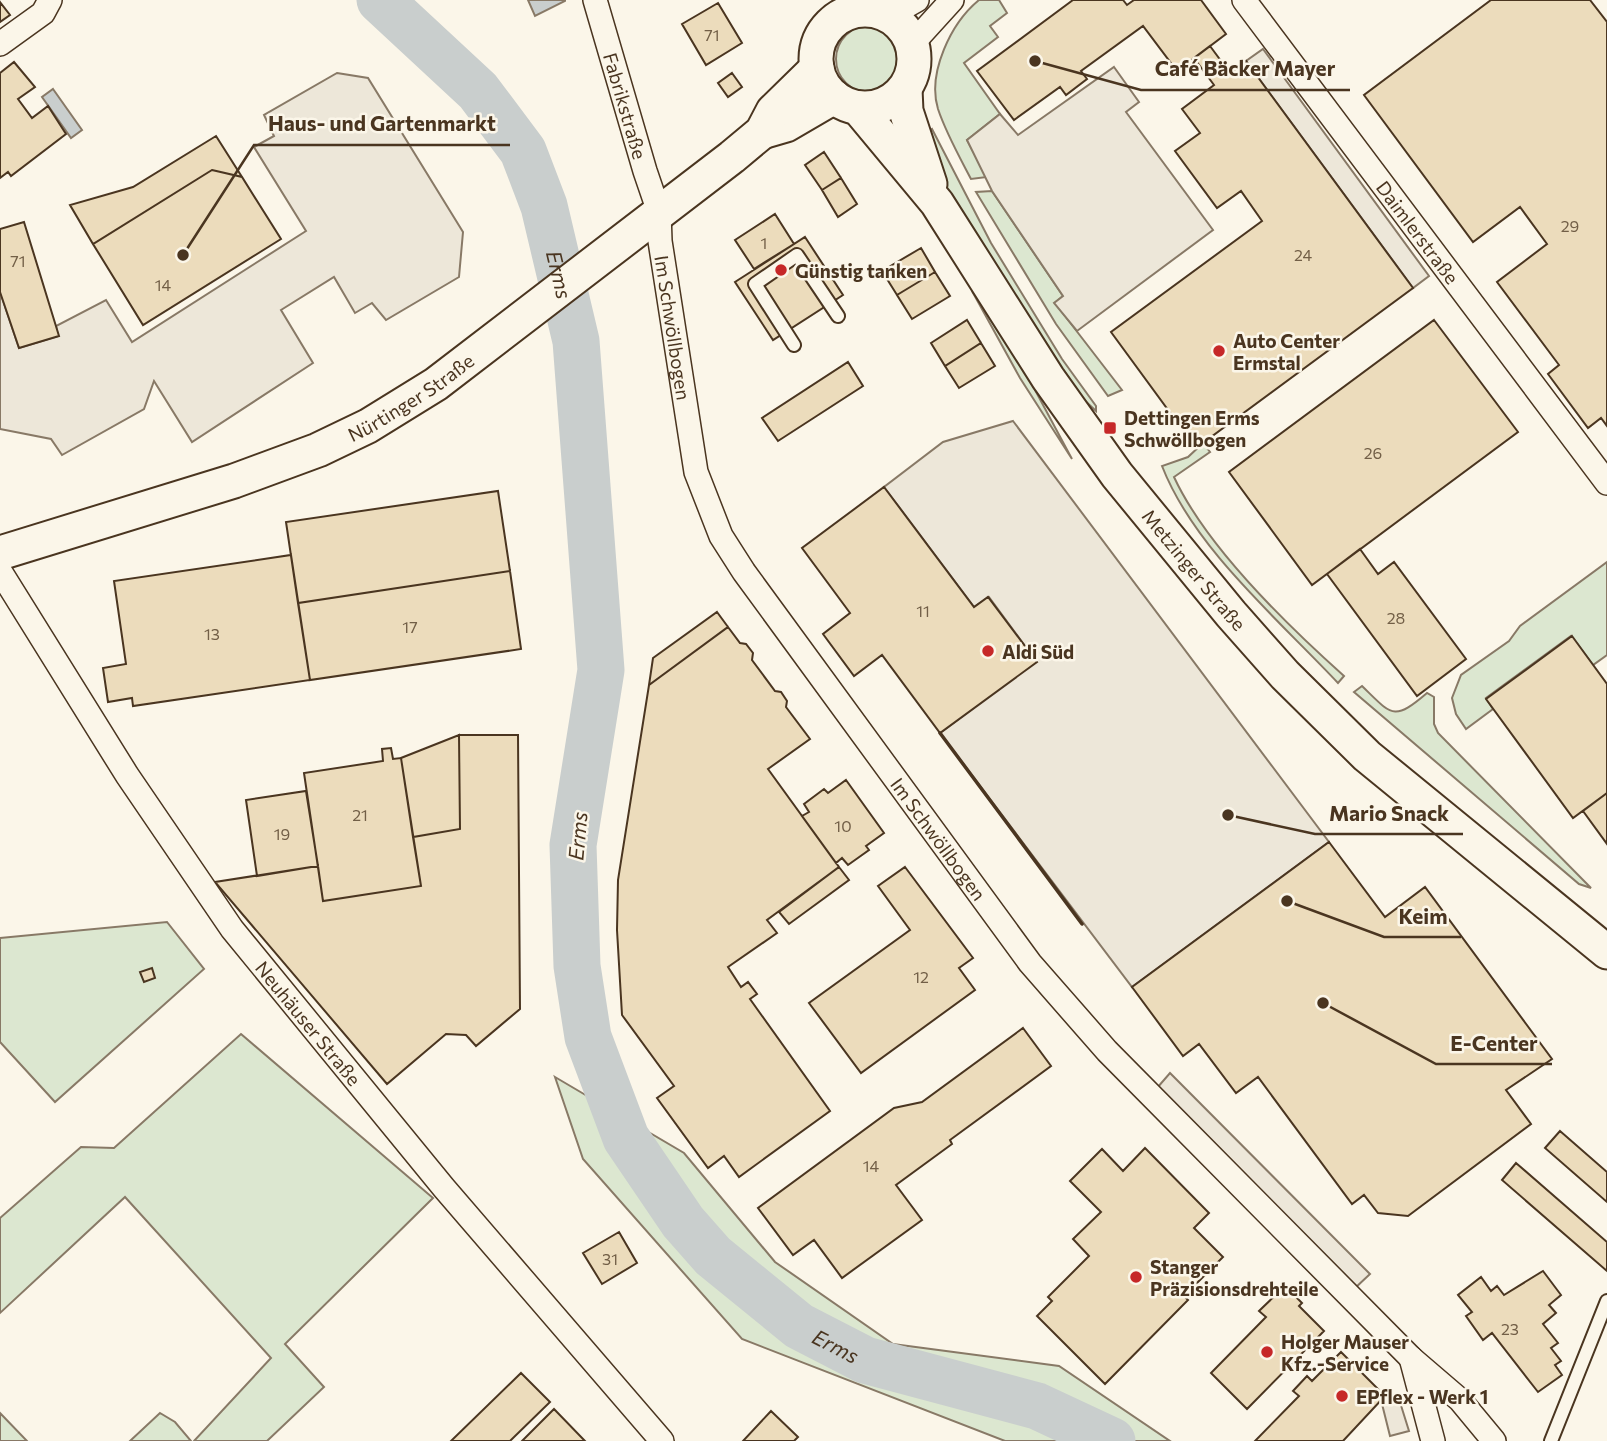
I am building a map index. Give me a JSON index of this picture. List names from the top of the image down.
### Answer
{
  "streets": {
    "street": [
      "Fabrikstraße",
      "Daimlerstraße",
      "Im Schwöllbogen",
      "Nürtinger Straße",
      "Metzinger Straße",
      "Neuhäuser Straße"
    ]
  },
  "crossings": [
    ["Fabrikstraße", "Im Schwöllbogen"],
    ["Fabrikstraße", "Nürtinger Straße"],
    ["Im Schwöllbogen", "Nürtinger Straße"],
    ["Nürtinger Straße", "Metzinger Straße"]
  ],
  "water": ["Erms"],
  "places": {
    "other": [
      "Café Bäcker Mayer",
      "Haus- und Gartenmarkt",
      "Günstig tanken",
      "Auto Center Ermstal",
      "Aldi Süd",
      "Mario Snack",
      "Keim",
      "E-Center",
      "Stanger Präzisionsdrehteile",
      "Holger Mauser Kfz.-Service",
      "EPflex - Werk 1"
    ],
    "transit": ["Dettingen Erms Schwöllbogen"]
  },
  "house_numbers": [
    "71",
    "29",
    "1",
    "24",
    "71",
    "14",
    "26",
    "11",
    "28",
    "17",
    "13",
    "21",
    "10",
    "19",
    "12",
    "14",
    "31",
    "23"
  ]
}
